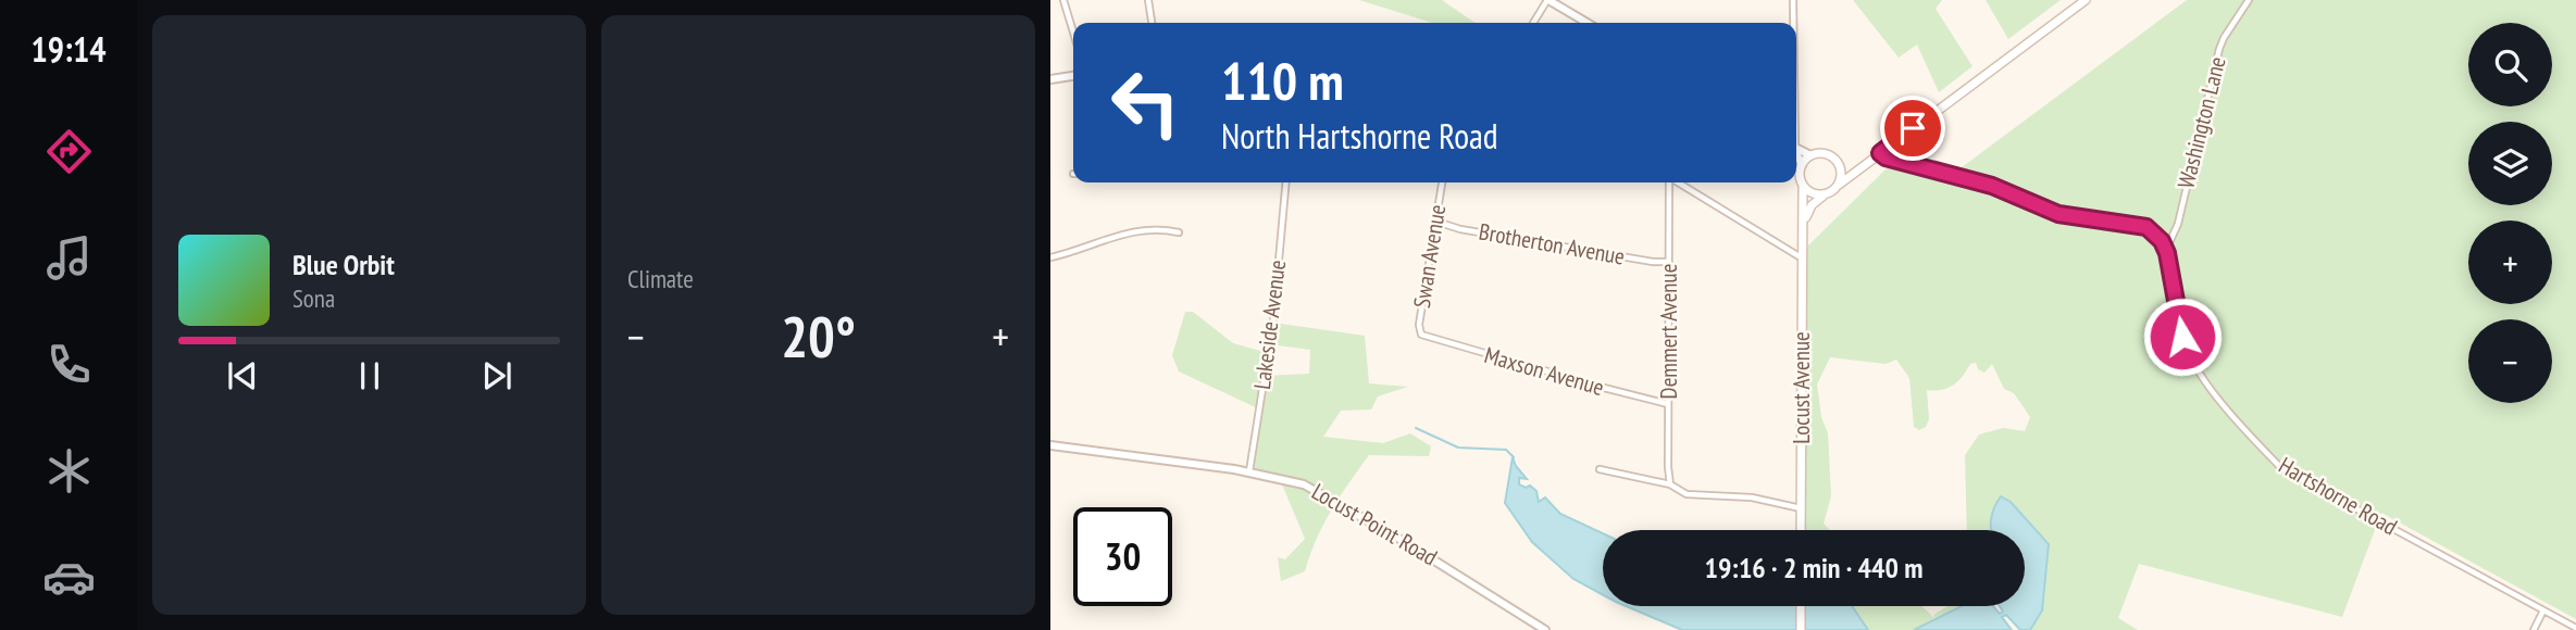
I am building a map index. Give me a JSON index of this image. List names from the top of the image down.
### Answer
{
  "streets": {
    "main road": ["Locust Avenue"],
    "street": [
      "Washington Lane",
      "Brotherton Avenue",
      "Swan Avenue",
      "Lakeside Avenue",
      "Demmert Avenue",
      "Maxson Avenue",
      "Hartshorne Road",
      "Locust Point Road"
    ]
  },
  "crossings": [
    ["Washington Lane", "Hartshorne Road"],
    ["Brotherton Avenue", "Swan Avenue"],
    ["Brotherton Avenue", "Demmert Avenue"],
    ["Swan Avenue", "Maxson Avenue"],
    ["Lakeside Avenue", "Locust Point Road"],
    ["Demmert Avenue", "Maxson Avenue"]
  ],
  "page": {
    "tabs": "19:14",
    "tile": "Climate",
    "map_buttons": ["+", "−"],
    "turn": ["110 m", "North Hartshorne Road"],
    "song": ["Blue Orbit", "Sona"],
    "heat": ["−", "20°", "+"],
    "limit": "30",
    "trip": "19:16 · 2 min · 440 m"
  }
}
